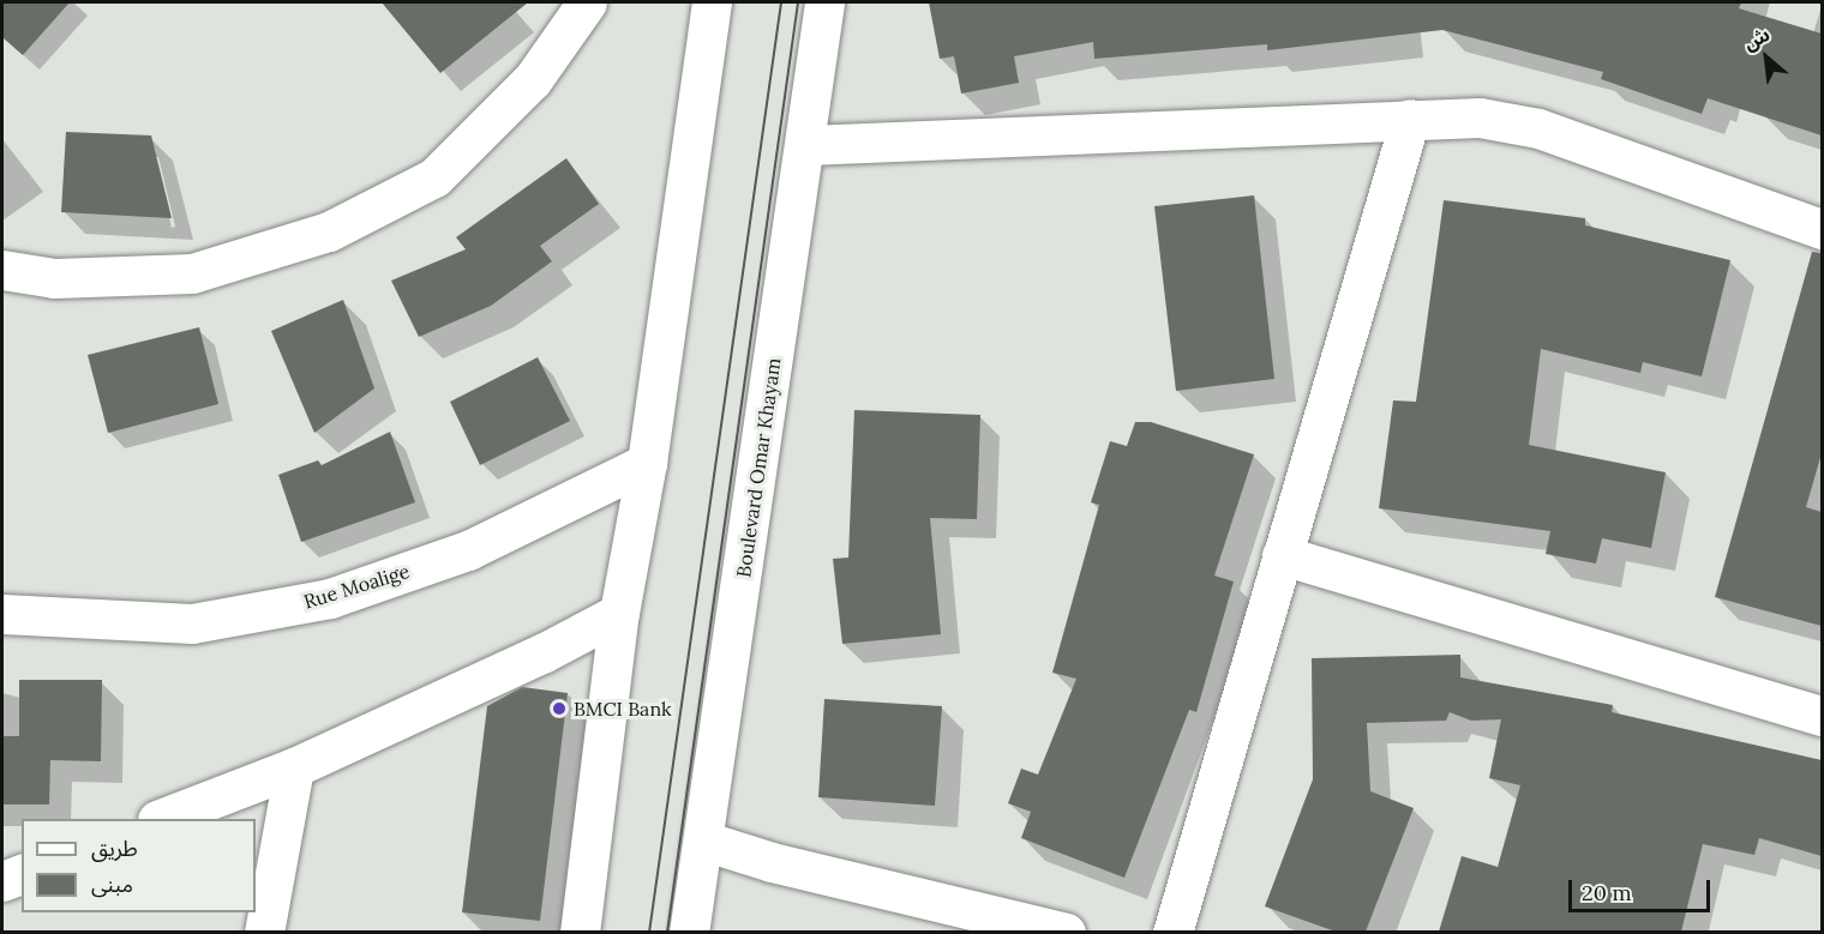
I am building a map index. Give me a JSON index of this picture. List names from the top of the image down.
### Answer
{
  "streets": {
    "street": ["Boulevard Omar Khayam", "Rue Moalige"]
  },
  "places": ["BMCI Bank"],
  "legend": ["طريق", "مبنى"],
  "scale_bar": "20 m",
  "north": "top left"
}
